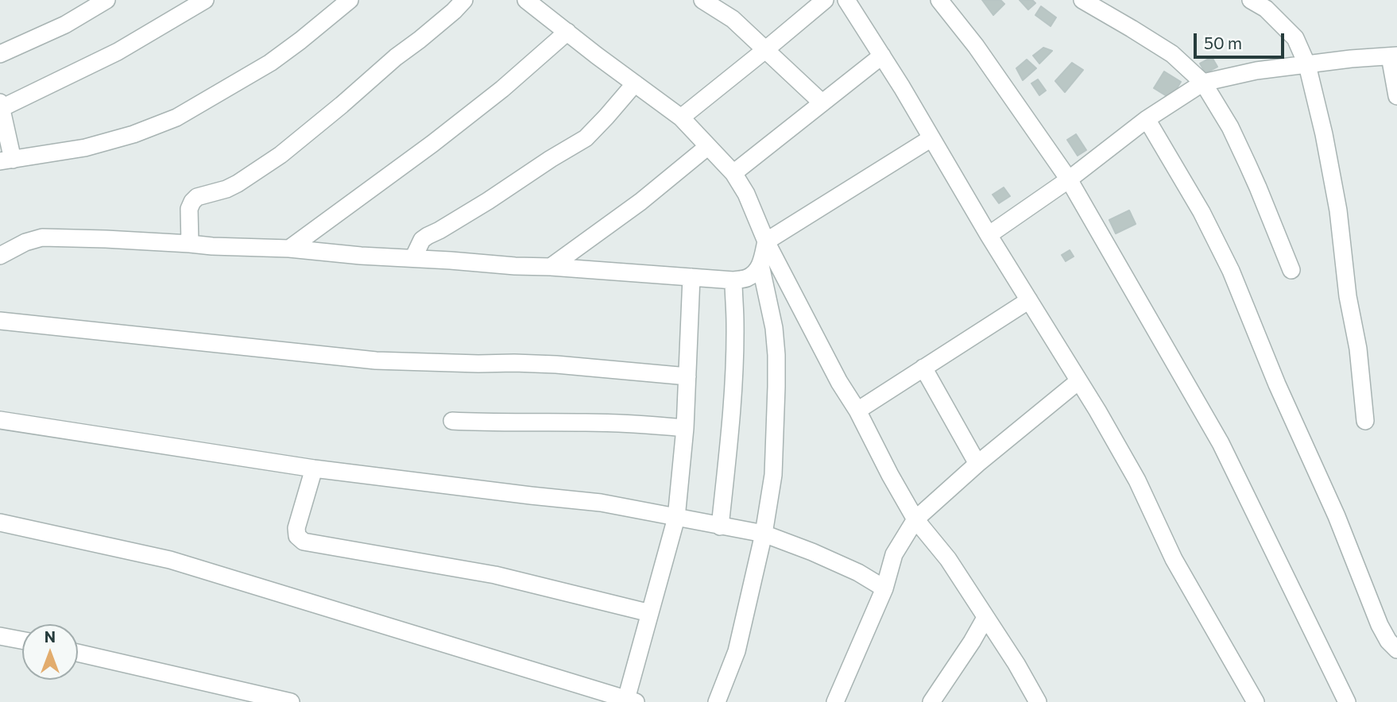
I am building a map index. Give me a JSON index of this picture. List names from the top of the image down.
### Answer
{
  "scale_bar": "50 m",
  "north": "top"
}
